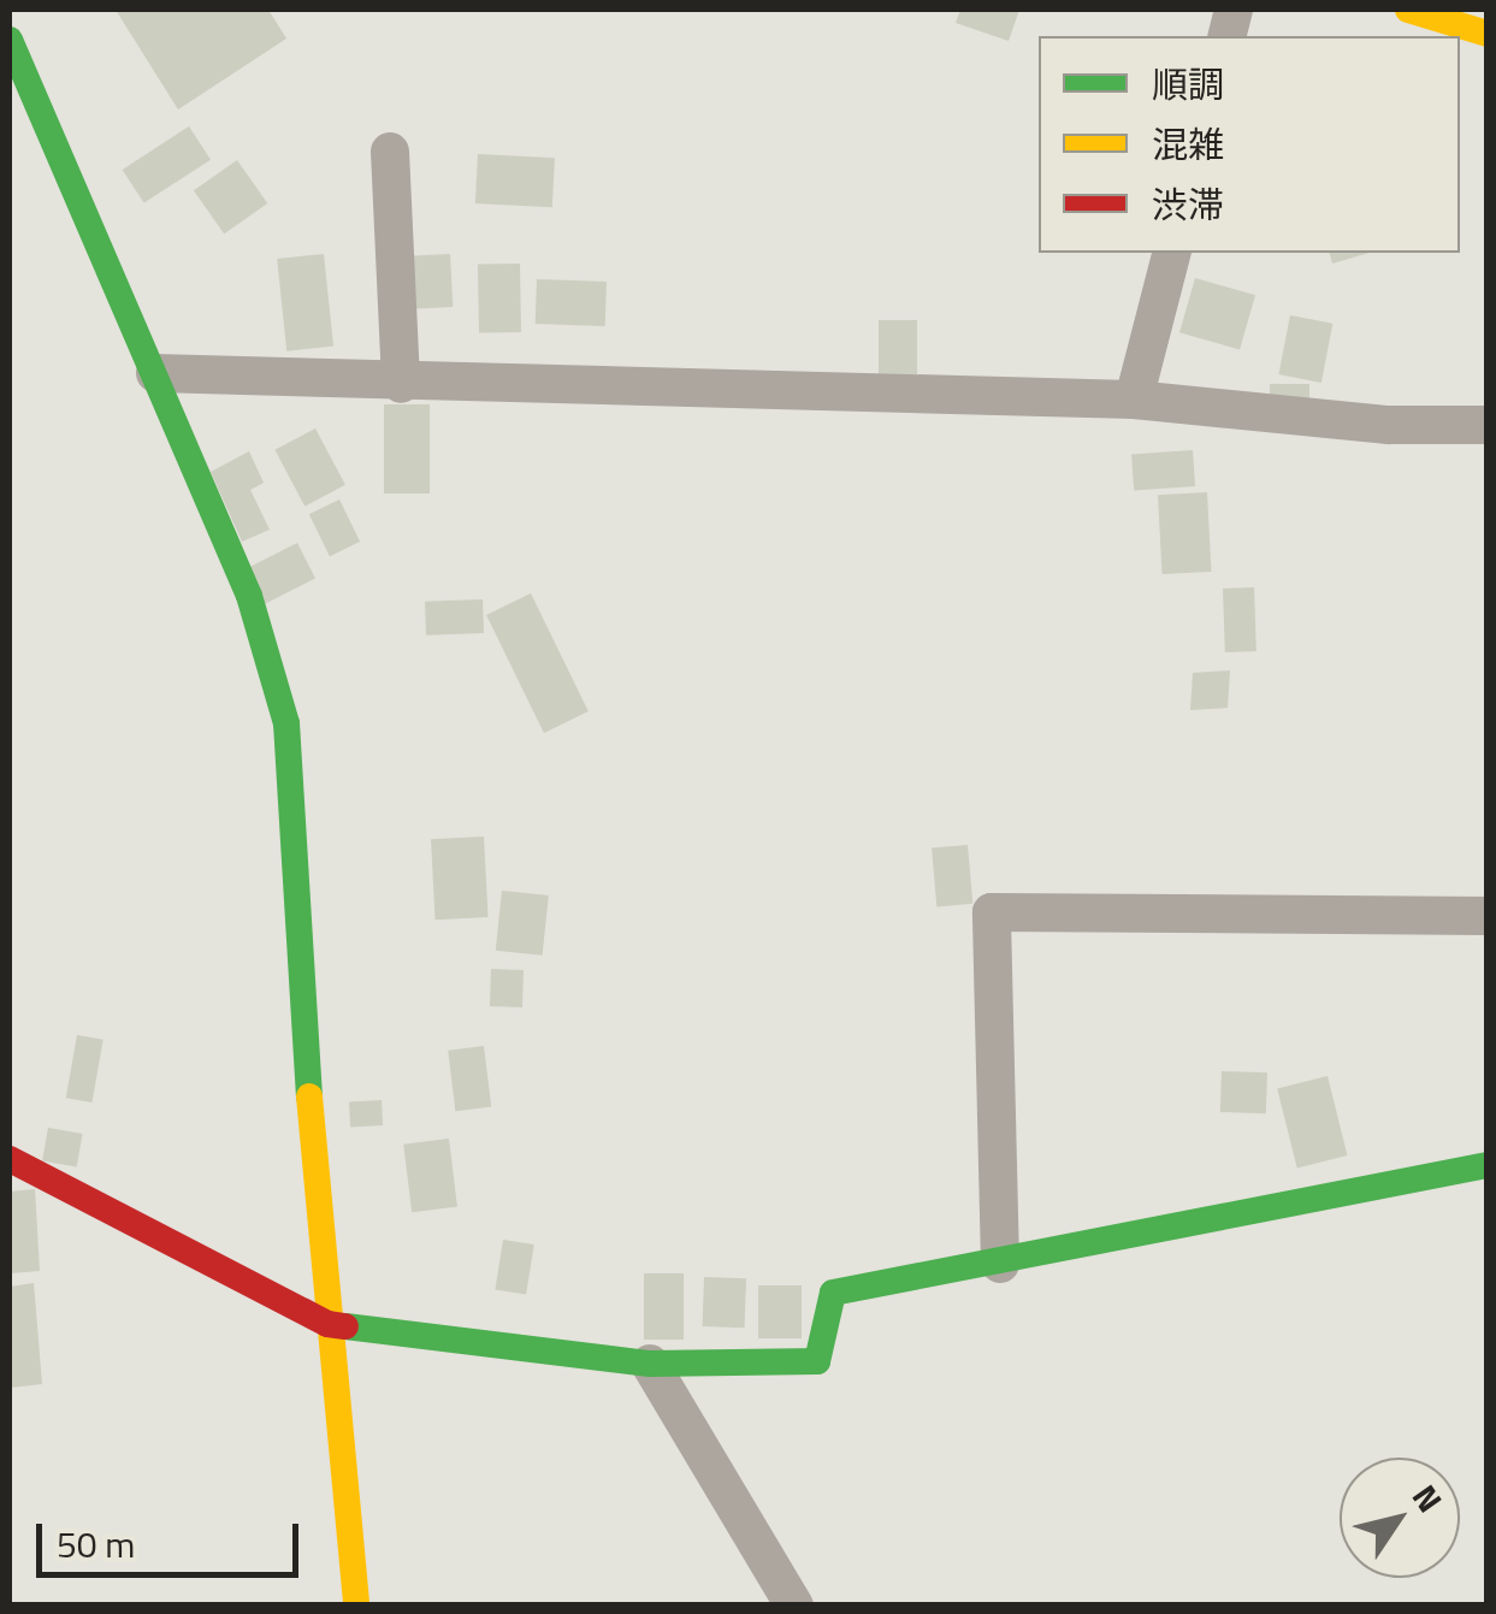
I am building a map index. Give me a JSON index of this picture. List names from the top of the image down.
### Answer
{
  "legend": ["順調", "混雑", "渋滞"],
  "scale_bar": "50 m",
  "north": "top right"
}
